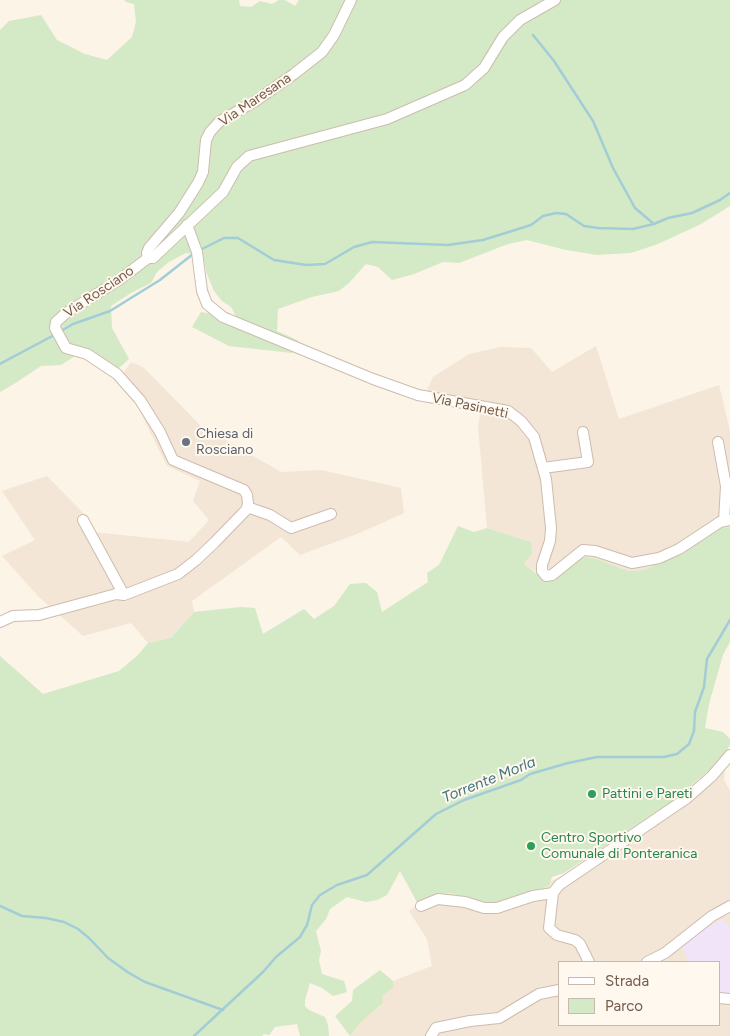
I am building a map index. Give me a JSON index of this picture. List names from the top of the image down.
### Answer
{
  "streets": {
    "street": ["Via Maresana", "Via Rosciano", "Via Pasinetti"]
  },
  "crossings": [
    ["Via Maresana", "Via Rosciano"],
    ["Via Rosciano", "Via Pasinetti"]
  ],
  "water": ["Torrente Morla"],
  "places": ["Chiesa di Rosciano", "Pattini e Pareti", "Centro Sportivo Comunale di Ponteranica"],
  "legend": ["Strada", "Parco"]
}
